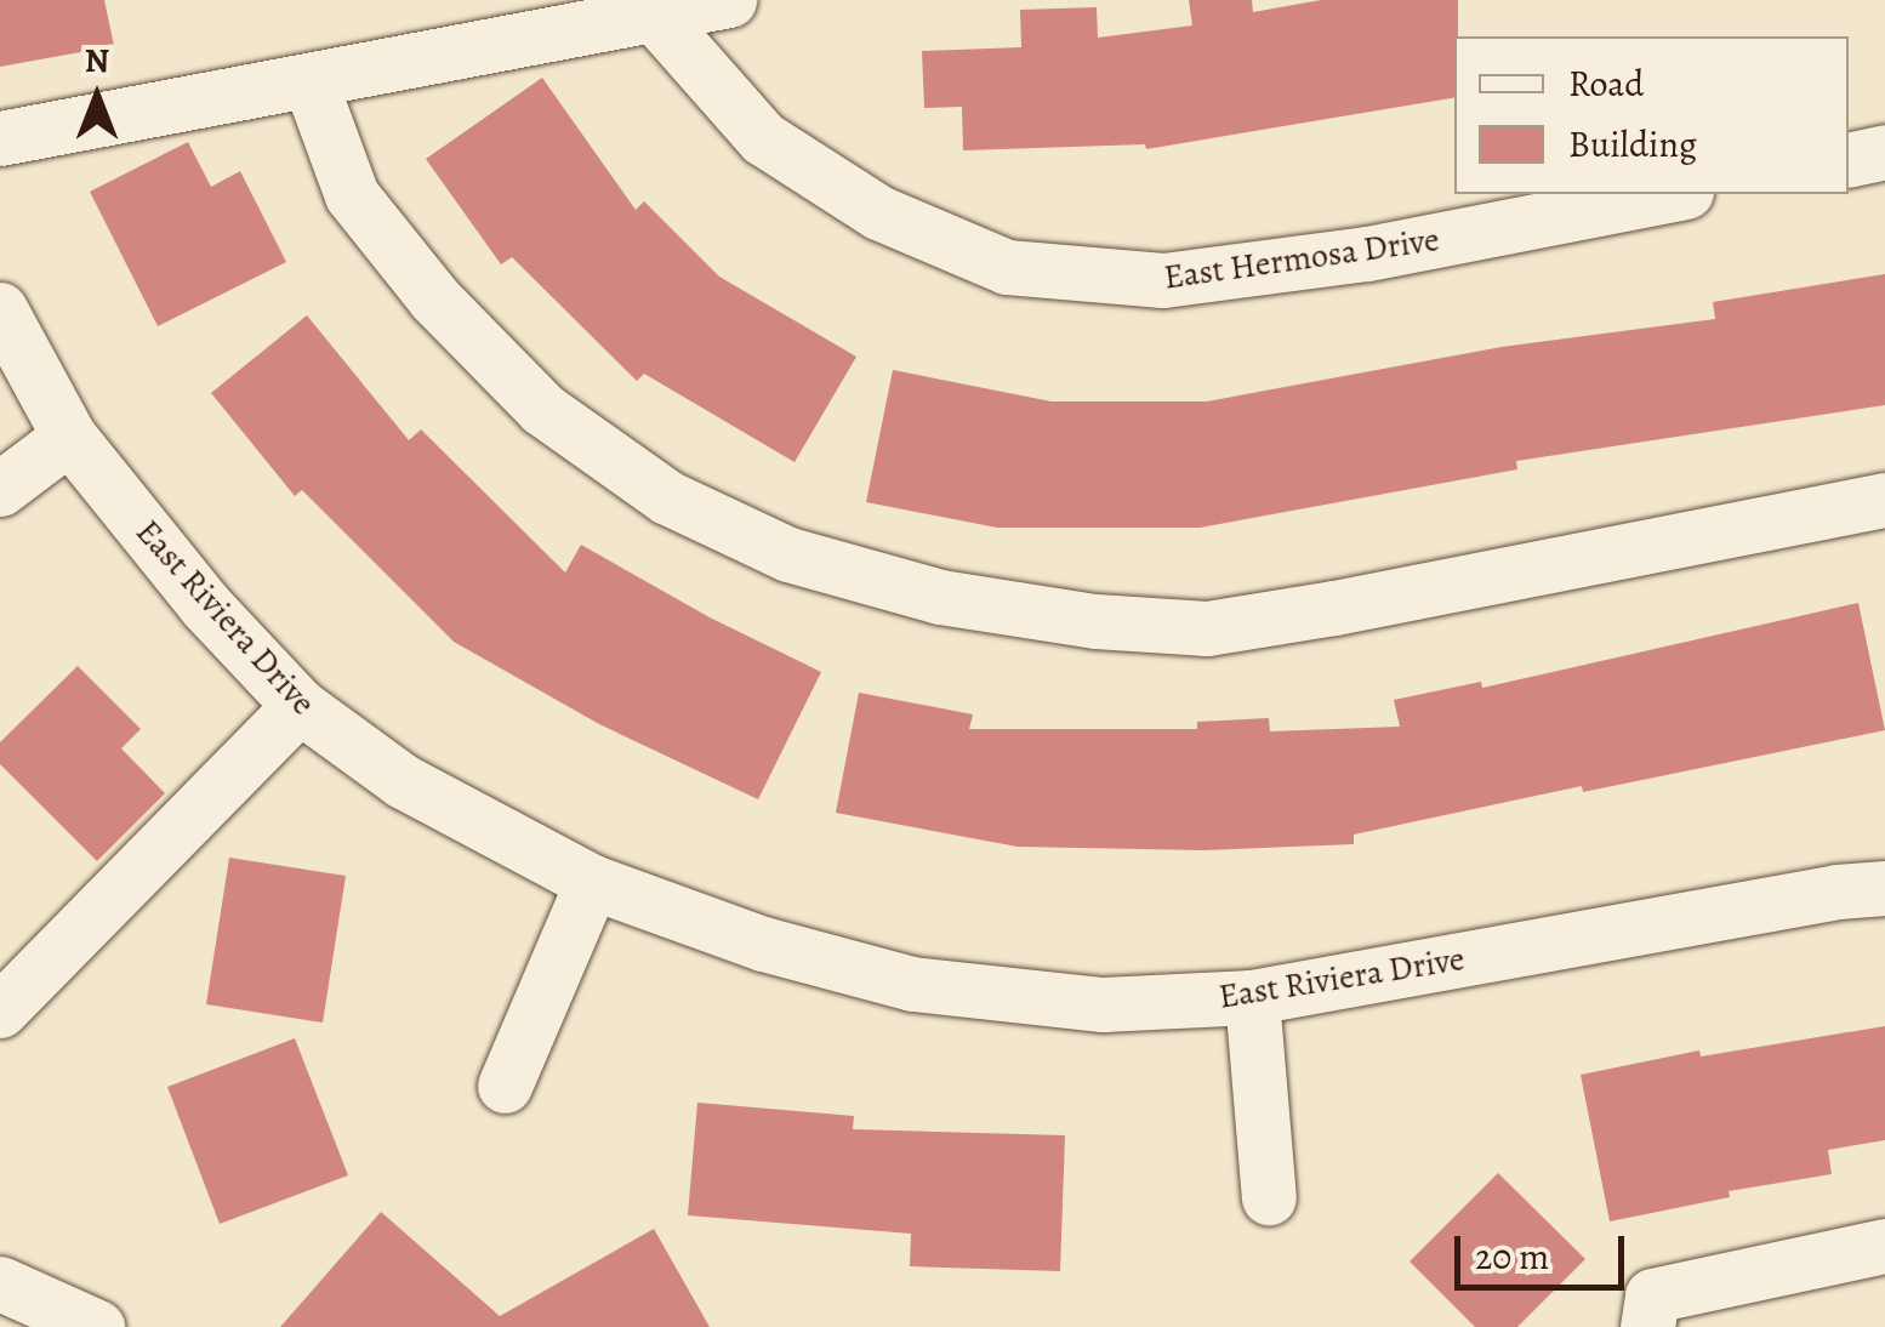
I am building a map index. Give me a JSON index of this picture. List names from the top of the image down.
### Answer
{
  "streets": {
    "street": ["East Hermosa Drive", "East Riviera Drive"]
  },
  "legend": ["Road", "Building"],
  "scale_bar": "20 m",
  "north": "top"
}
